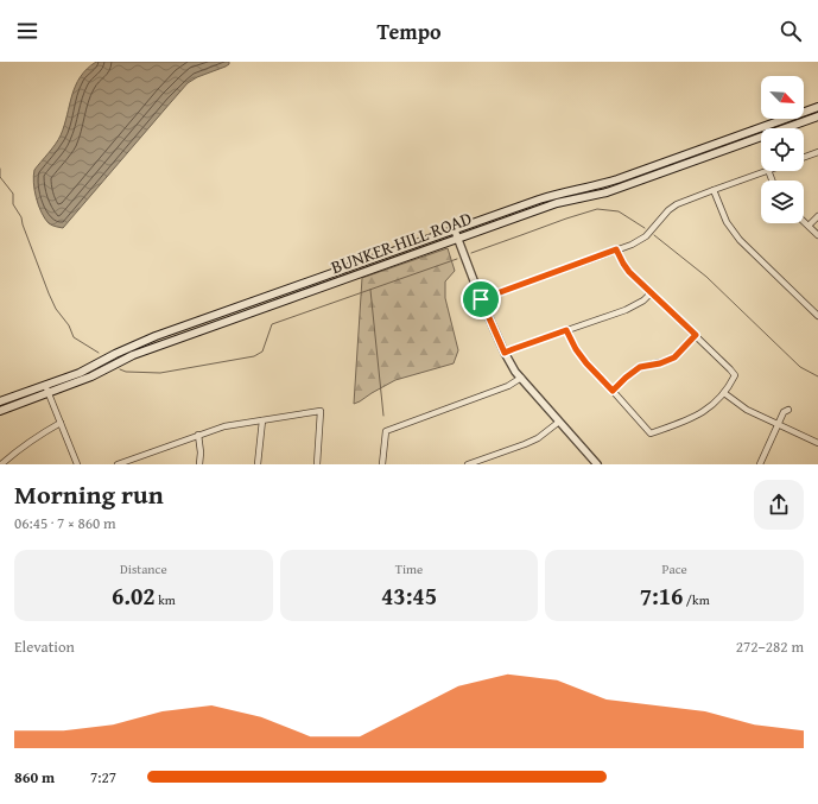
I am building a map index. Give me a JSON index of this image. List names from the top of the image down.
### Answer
{
  "streets": {
    "main road": ["BUNKER HILL ROAD"]
  },
  "north": "bottom right",
  "page": {
    "header": "Tempo",
    "heading": ["Morning run", "06:45 · 7 × 860 m"],
    "stats": [
      ["Distance", "6.02 km"],
      ["Time", "43:45"],
      ["Pace", "7:16 /km"]
    ],
    "chart": ["Elevation", "272–282 m"],
    "list": [
      {
        "name": "860 m",
        "note": "7:27"
      }
    ]
  }
}
